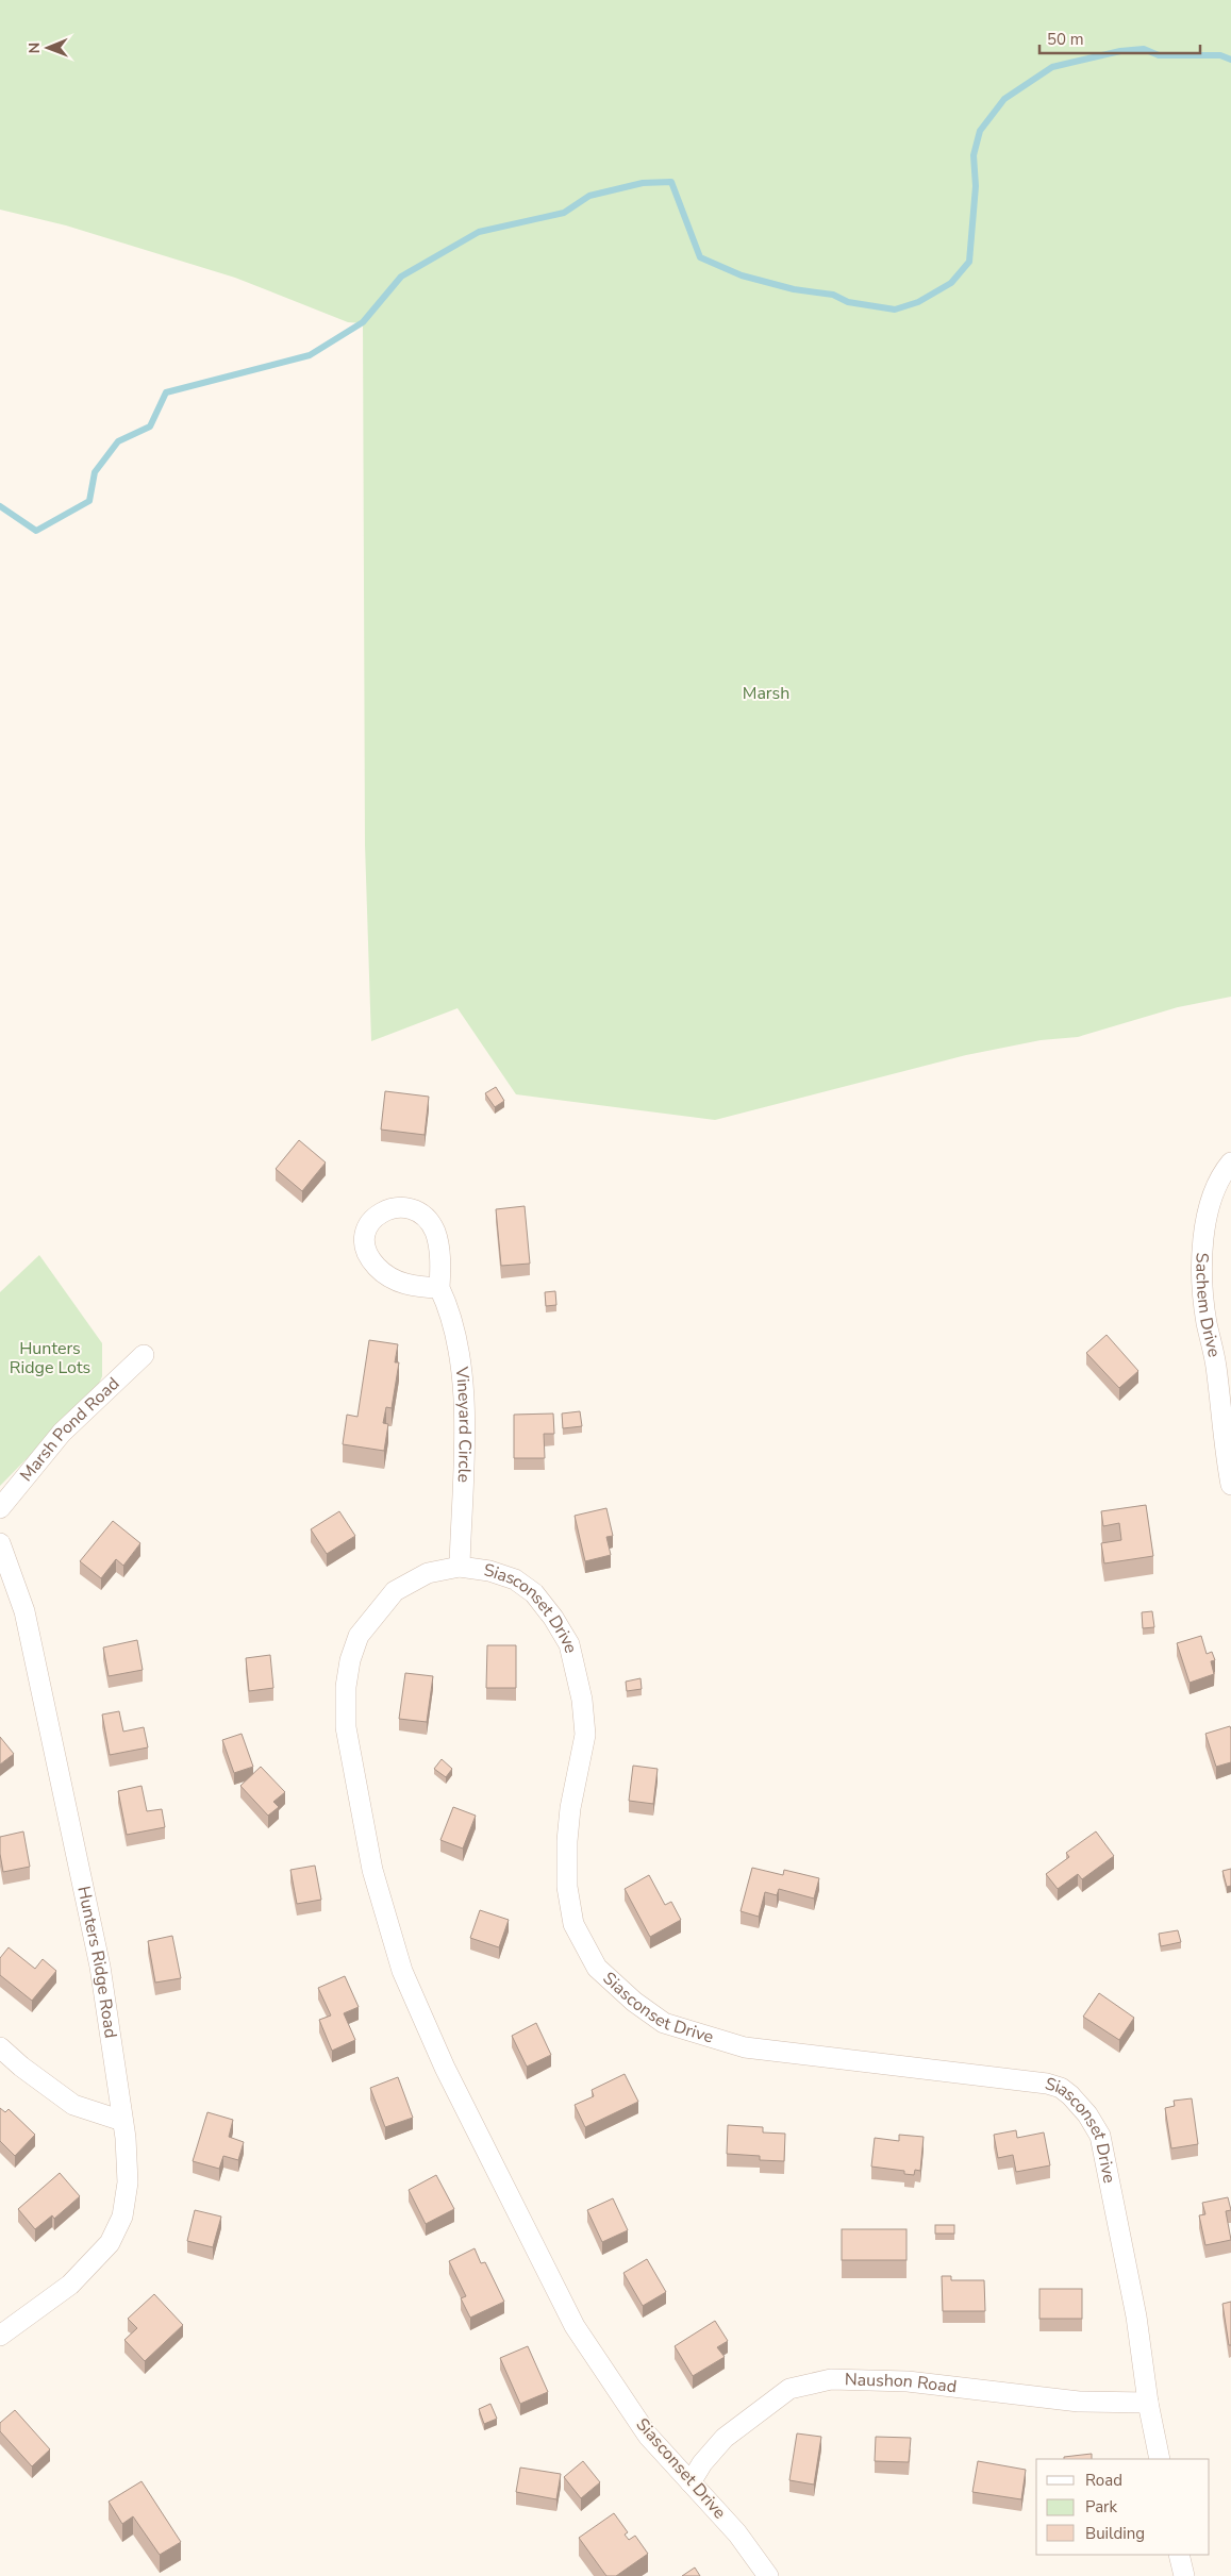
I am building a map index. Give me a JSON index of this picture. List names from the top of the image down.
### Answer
{
  "streets": {
    "street": [
      "Sachem Drive",
      "Vineyard Circle",
      "Marsh Pond Road",
      "Siasconset Drive",
      "Hunters Ridge Road",
      "Naushon Road"
    ]
  },
  "crossings": [
    ["Vineyard Circle", "Siasconset Drive"],
    ["Siasconset Drive", "Naushon Road"]
  ],
  "parks": ["Marsh", "Hunters Ridge Lots"],
  "legend": ["Road", "Park", "Building"],
  "scale_bar": "50 m",
  "north": "left"
}
